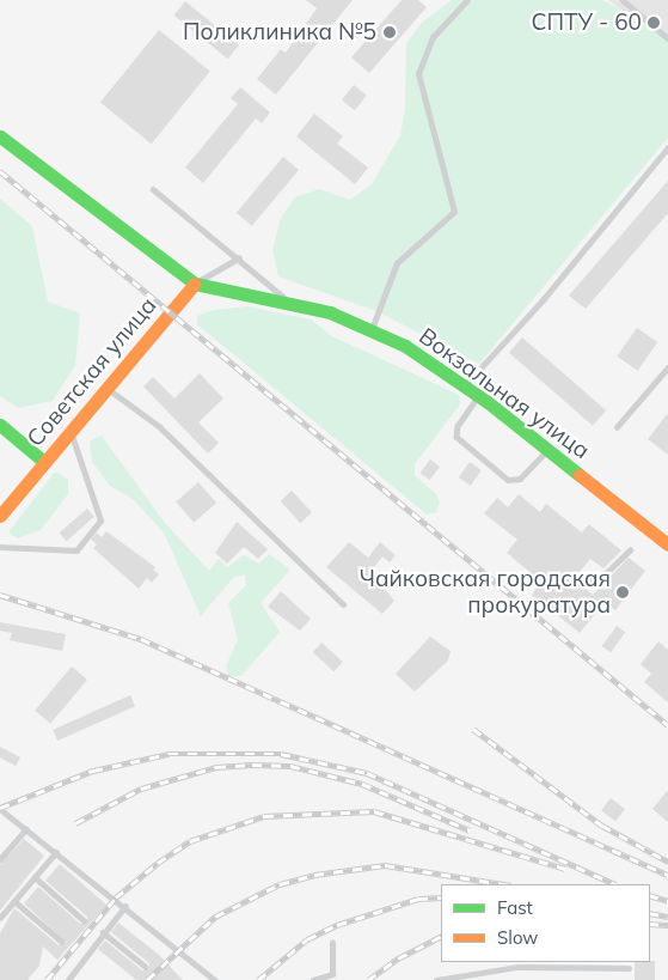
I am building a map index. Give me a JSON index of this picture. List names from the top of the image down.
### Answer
{
  "streets": {
    "main road": ["Советская улица", "Вокзальная улица"]
  },
  "crossings": [
    ["Советская улица", "Вокзальная улица"]
  ],
  "places": ["СПТУ - 60", "Поликлиника №5", "Чайковская городская прокуратура"],
  "legend": ["Fast", "Slow"]
}
